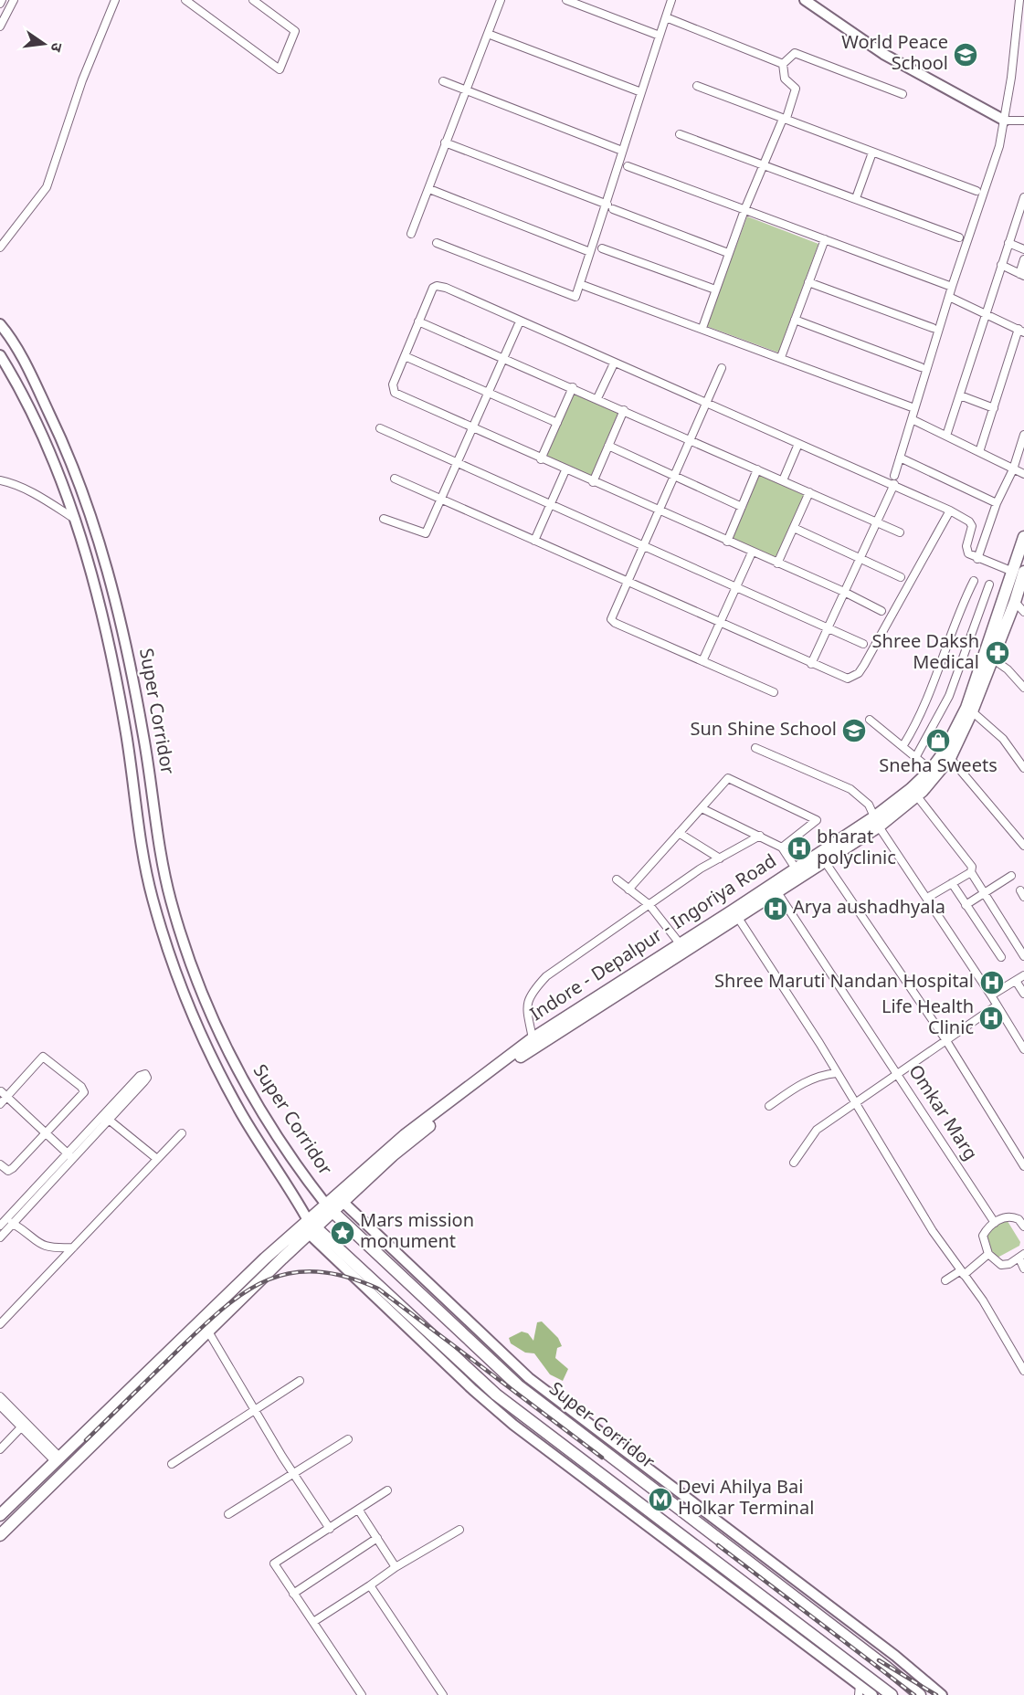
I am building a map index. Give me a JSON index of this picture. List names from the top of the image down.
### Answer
{
  "streets": {
    "main road": ["Super Corridor", "Indore - Depalpur - Ingoriya Road"],
    "street": ["Omkar Marg"]
  },
  "crossings": [
    ["Super Corridor", "Indore - Depalpur - Ingoriya Road"],
    ["Indore - Depalpur - Ingoriya Road", "Omkar Marg"]
  ],
  "places": {
    "school or university": ["World Peace School", "Sun Shine School"],
    "pharmacy": ["Shree Daksh Medical"],
    "shop": ["Sneha Sweets"],
    "hospital": [
      "bharat polyclinic",
      "Arya aushadhyala",
      "Shree Maruti Nandan Hospital",
      "Life Health Clinic"
    ],
    "place": ["Mars mission monument"],
    "metro station": ["Devi Ahilya Bai Holkar Terminal"]
  },
  "north": "right"
}
